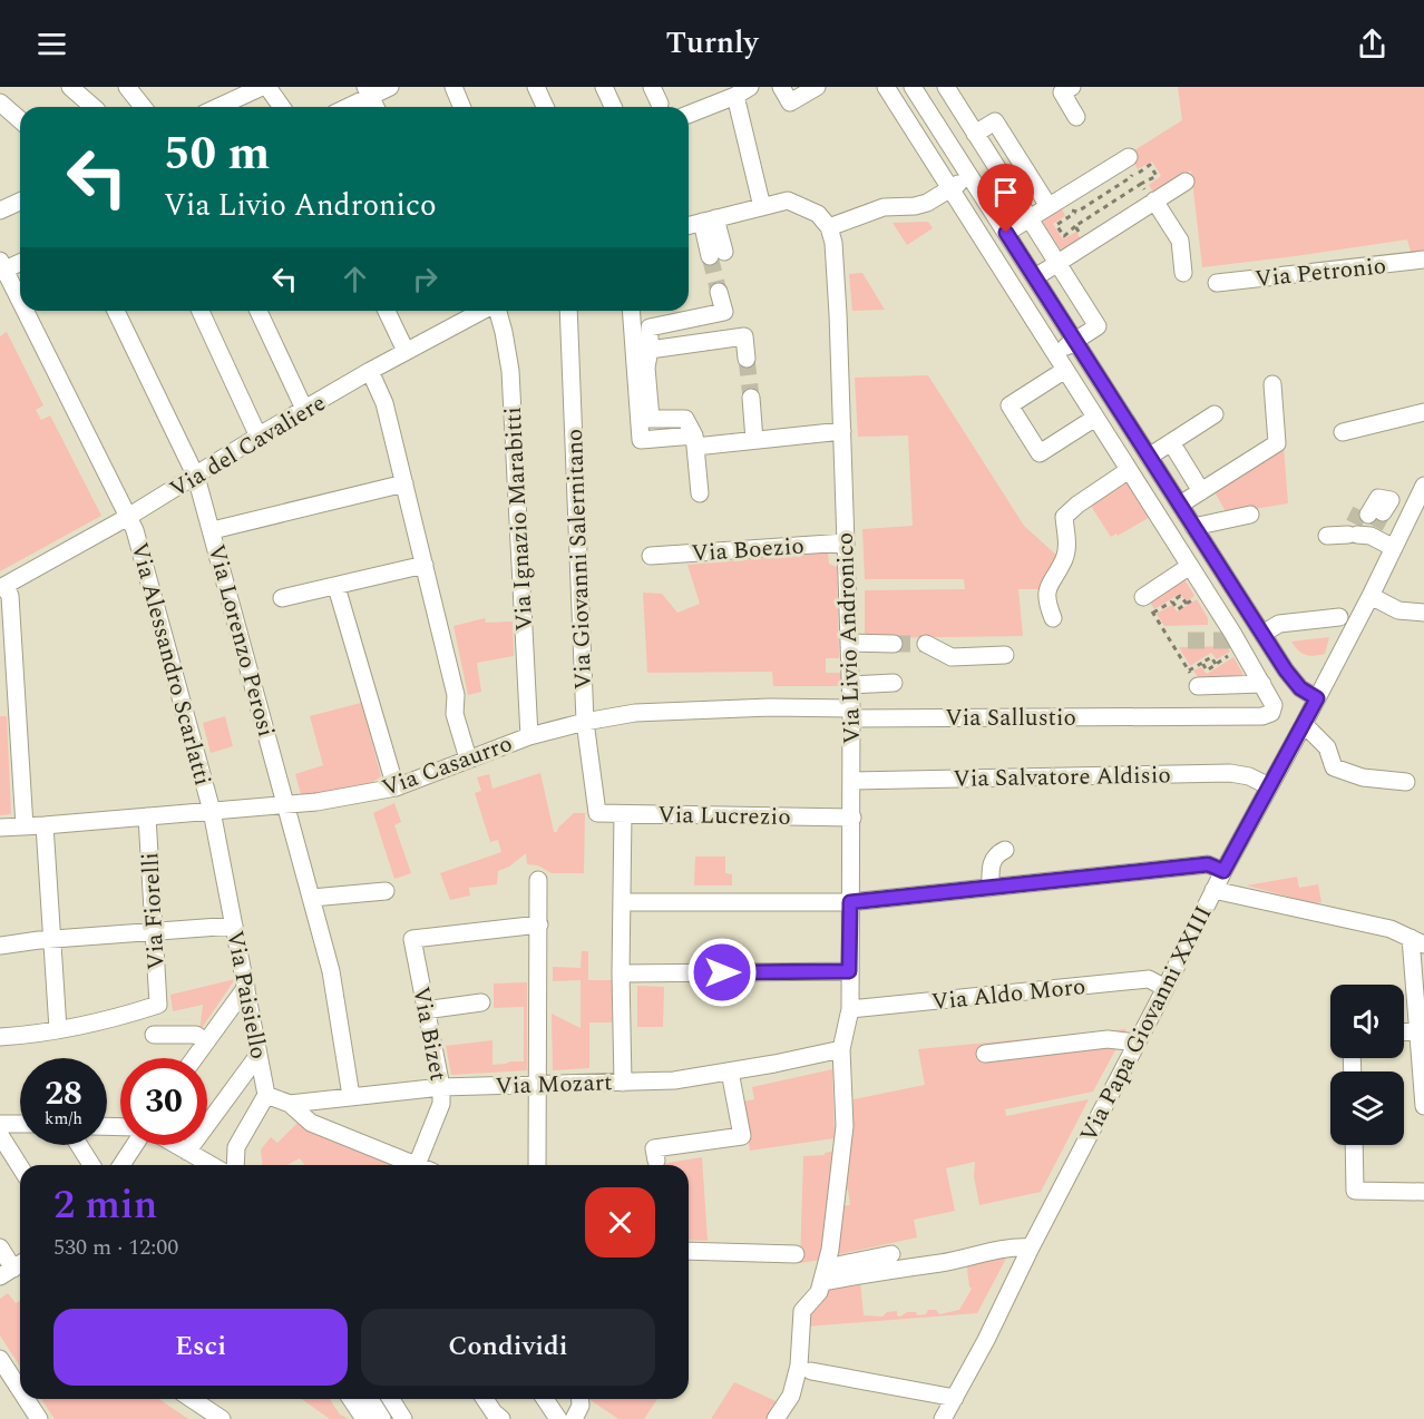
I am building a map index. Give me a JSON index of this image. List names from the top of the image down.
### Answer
{
  "streets": {
    "street": [
      "Via Petronio",
      "Via del Cavaliere",
      "Via Ignazio Marabitti",
      "Via Boezio",
      "Via Giovanni Salernitano",
      "Via Livio Andronico",
      "Via Lorenzo Perosi",
      "Via Alessandro Scarlatti",
      "Via Sallustio",
      "Via Casaurro",
      "Via Salvatore Aldisio",
      "Via Lucrezio",
      "Via Fiorelli",
      "Via Aldo Moro",
      "Via Paisiello",
      "Via Papa Giovanni XXIII",
      "Via Bizet",
      "Via Mozart"
    ]
  },
  "crossings": [
    ["Via del Cavaliere", "Via Lorenzo Perosi"],
    ["Via del Cavaliere", "Via Alessandro Scarlatti"],
    ["Via Ignazio Marabitti", "Via Casaurro"],
    ["Via Boezio", "Via Livio Andronico"],
    ["Via Giovanni Salernitano", "Via Casaurro"],
    ["Via Giovanni Salernitano", "Via Lucrezio"],
    ["Via Livio Andronico", "Via Sallustio"],
    ["Via Livio Andronico", "Via Casaurro"],
    ["Via Livio Andronico", "Via Salvatore Aldisio"],
    ["Via Livio Andronico", "Via Lucrezio"],
    ["Via Livio Andronico", "Via Aldo Moro"],
    ["Via Livio Andronico", "Via Mozart"],
    ["Via Lorenzo Perosi", "Via Casaurro"],
    ["Via Lorenzo Perosi", "Via Mozart"],
    ["Via Alessandro Scarlatti", "Via Casaurro"],
    ["Via Alessandro Scarlatti", "Via Paisiello"],
    ["Via Sallustio", "Via Casaurro"],
    ["Via Casaurro", "Via Fiorelli"],
    ["Via Casaurro", "Via Paisiello"],
    ["Via Salvatore Aldisio", "Via Papa Giovanni XXIII"],
    ["Via Aldo Moro", "Via Papa Giovanni XXIII"],
    ["Via Paisiello", "Via Mozart"],
    ["Via Bizet", "Via Mozart"]
  ],
  "page": {
    "header": "Turnly",
    "turn": ["50 m", "Via Livio Andronico"],
    "speed": "28 km/h",
    "limit": "30",
    "heading": ["2 min", "530 m · 12:00"],
    "buttons": ["Esci", "Condividi"]
  }
}
